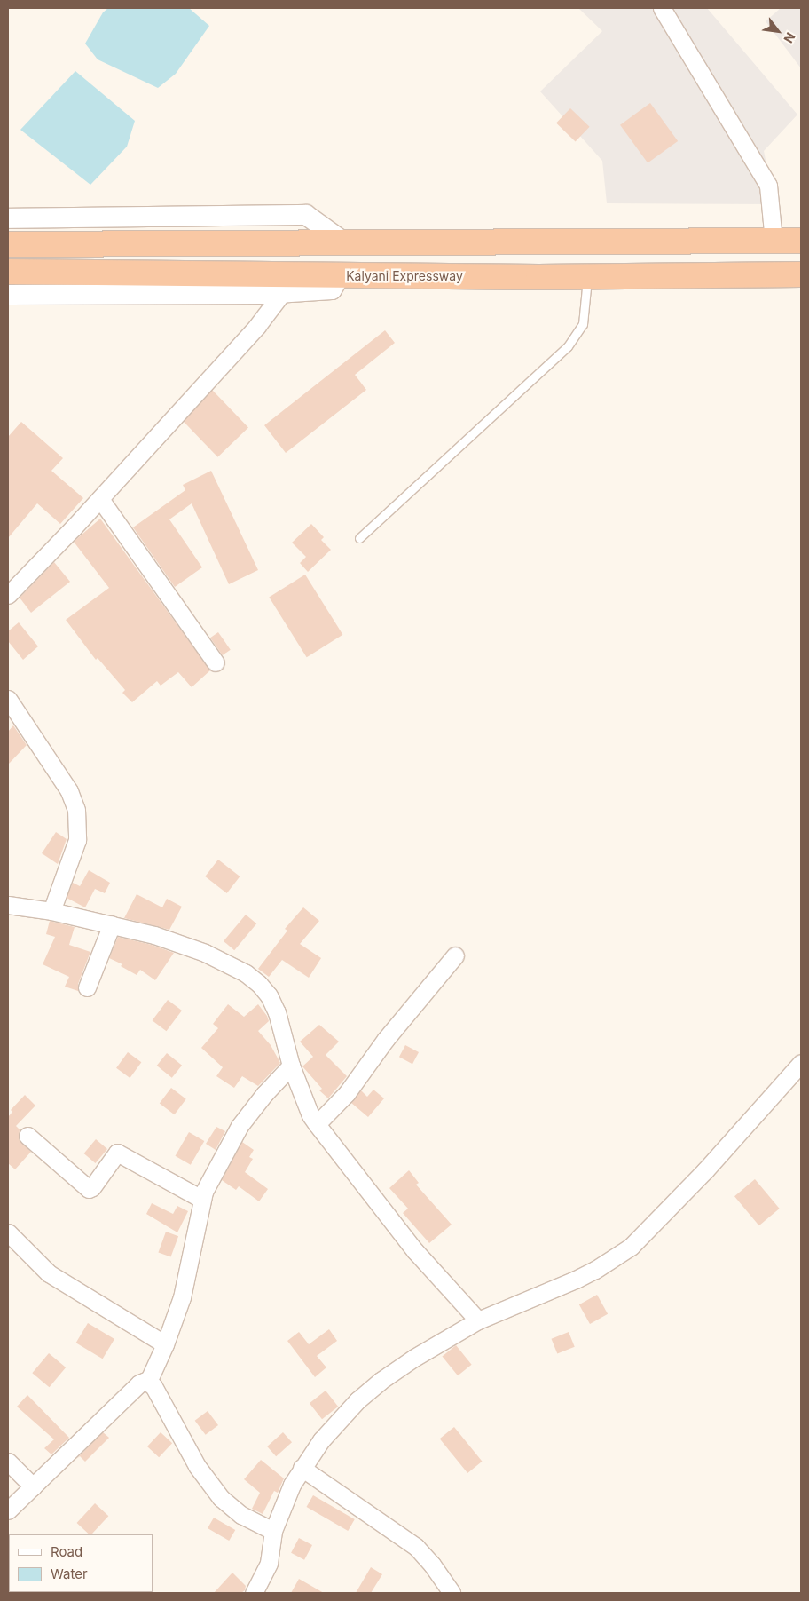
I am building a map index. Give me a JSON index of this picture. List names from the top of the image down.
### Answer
{
  "streets": {
    "highway": ["Kalyani Expressway"]
  },
  "legend": ["Road", "Water"],
  "north": "bottom right"
}
